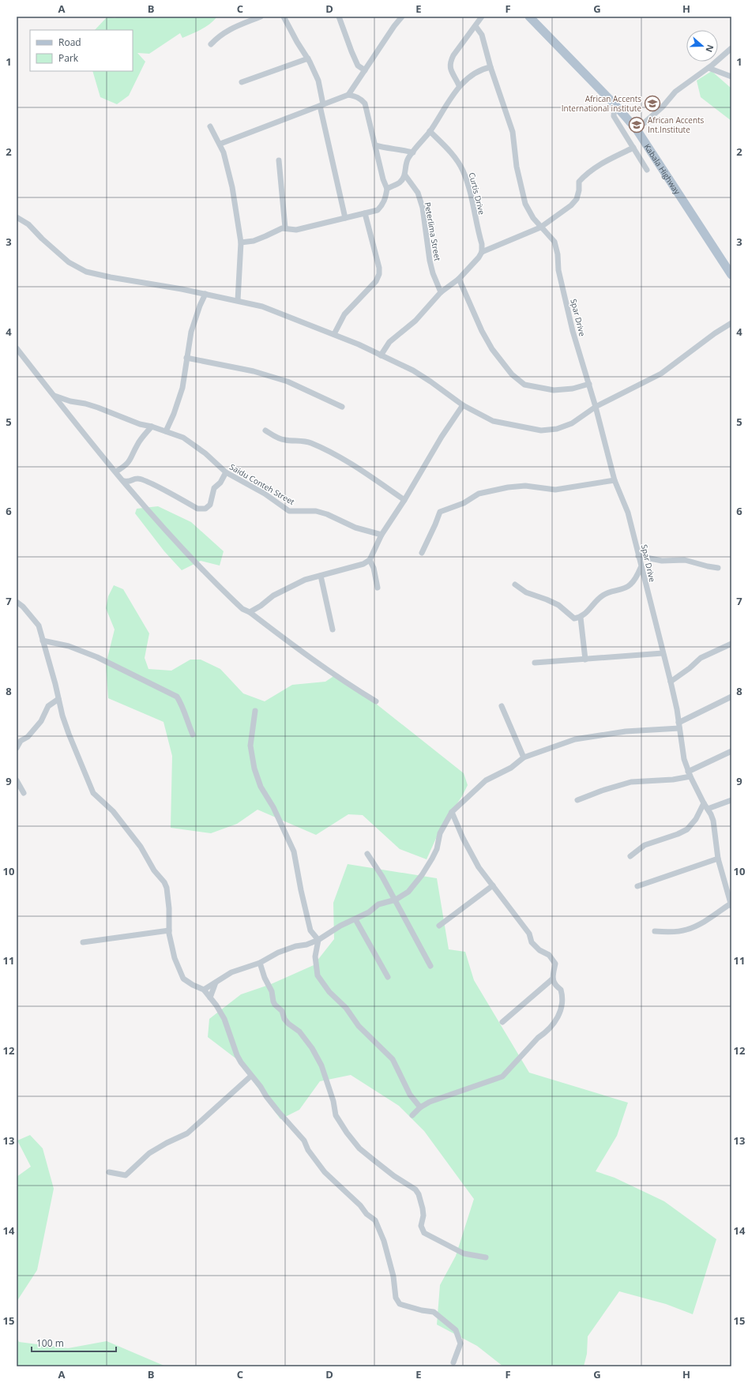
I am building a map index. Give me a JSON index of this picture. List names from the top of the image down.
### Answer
{
  "streets": {
    "main road": ["Kabala Highway"],
    "street": [
      "Curtis Drive",
      "Peterlima Street",
      "Spar Drive",
      "Saidu Conteh Street"
    ]
  },
  "places": {
    "school or university": ["African Accents International institute", "African Accents Int.Institute"]
  },
  "legend": ["Road", "Park"],
  "scale_bar": "100 m",
  "north": "right",
  "grid": {
    "columns": [
      "A",
      "B",
      "C",
      "D",
      "E",
      "F",
      "G",
      "H"
    ],
    "rows": [
      "1",
      "2",
      "3",
      "4",
      "5",
      "6",
      "7",
      "8",
      "9",
      "10",
      "11",
      "12",
      "13",
      "14",
      "15"
    ]
  }
}
